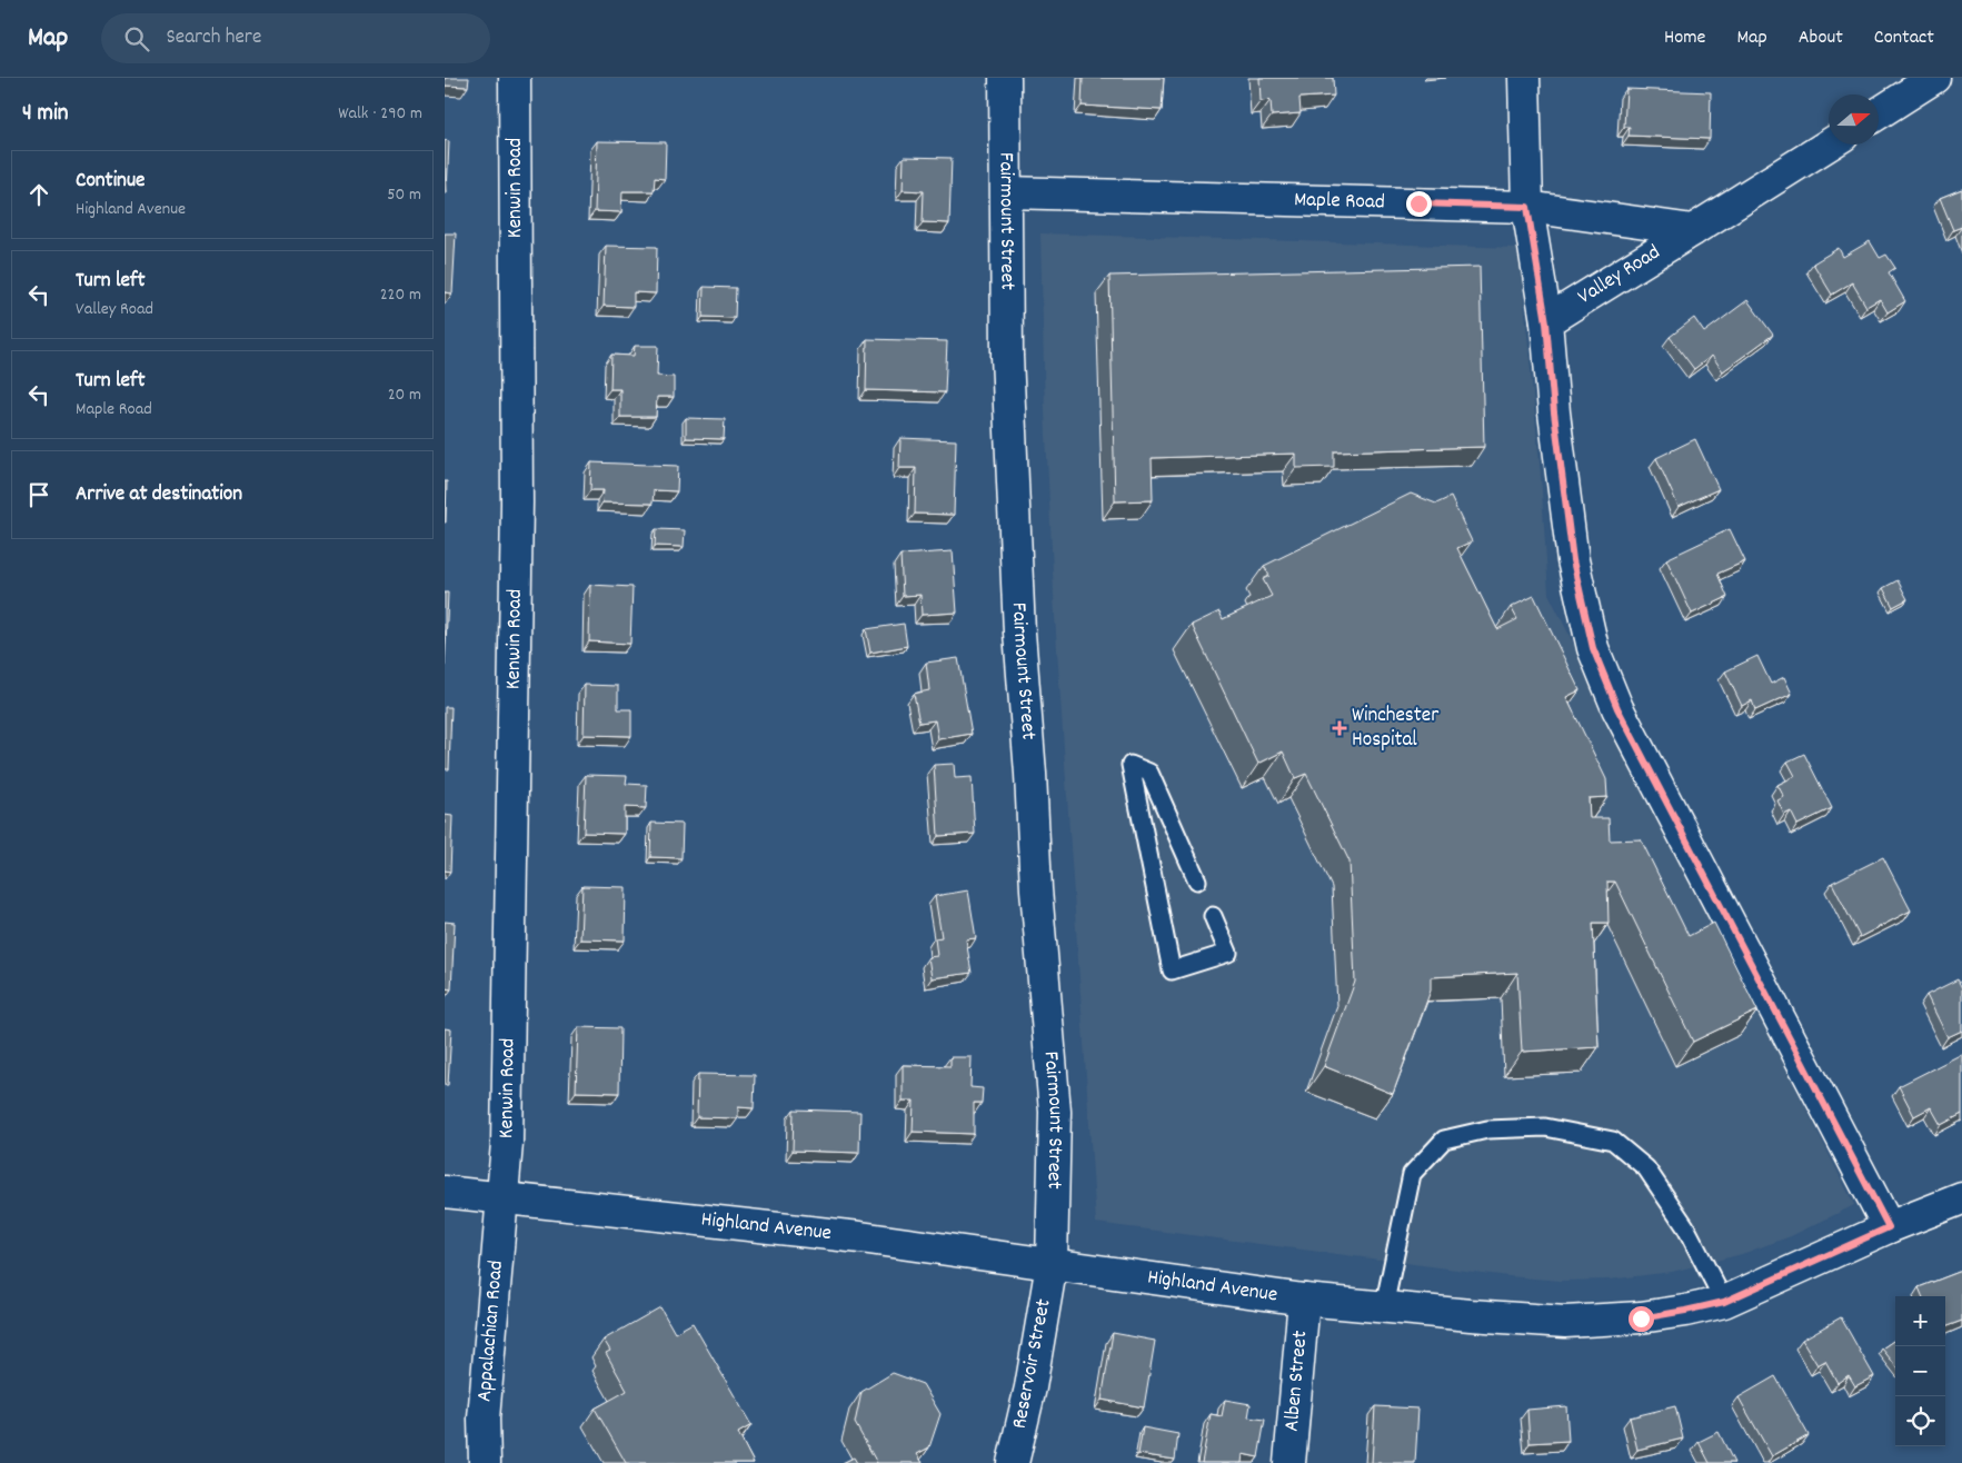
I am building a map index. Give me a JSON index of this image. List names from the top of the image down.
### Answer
{
  "streets": {
    "street": [
      "Kenwin Road",
      "Maple Road",
      "Fairmount Street",
      "Valley Road",
      "Highland Avenue",
      "Appalachian Road",
      "Reservoir Street",
      "Alben Street"
    ]
  },
  "crossings": [
    ["Kenwin Road", "Highland Avenue"],
    ["Kenwin Road", "Appalachian Road"],
    ["Maple Road", "Fairmount Street"],
    ["Maple Road", "Valley Road"],
    ["Fairmount Street", "Highland Avenue"],
    ["Fairmount Street", "Reservoir Street"],
    ["Highland Avenue", "Appalachian Road"],
    ["Highland Avenue", "Reservoir Street"],
    ["Highland Avenue", "Alben Street"]
  ],
  "places": {
    "health": ["Winchester Hospital"]
  },
  "north": "right",
  "page": {
    "header": "Map",
    "search": "Search here",
    "nav": [
      "Home",
      "Map",
      "About",
      "Contact"
    ],
    "heading": ["4 min", "Walk · 290 m"],
    "list": [
      ["Continue", "Highland Avenue", "50 m"],
      ["Turn left", "Valley Road", "220 m"],
      ["Turn left", "Maple Road", "20 m"],
      "Arrive at destination"
    ],
    "map_buttons": ["+", "−"]
  }
}
